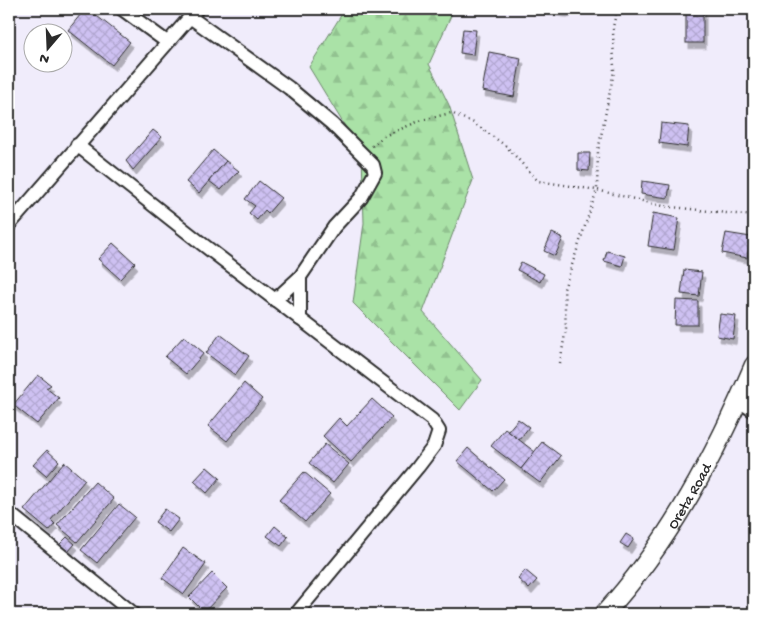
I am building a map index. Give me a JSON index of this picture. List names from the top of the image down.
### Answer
{
  "streets": {
    "street": ["Oreta Road"]
  },
  "north": "bottom"
}
